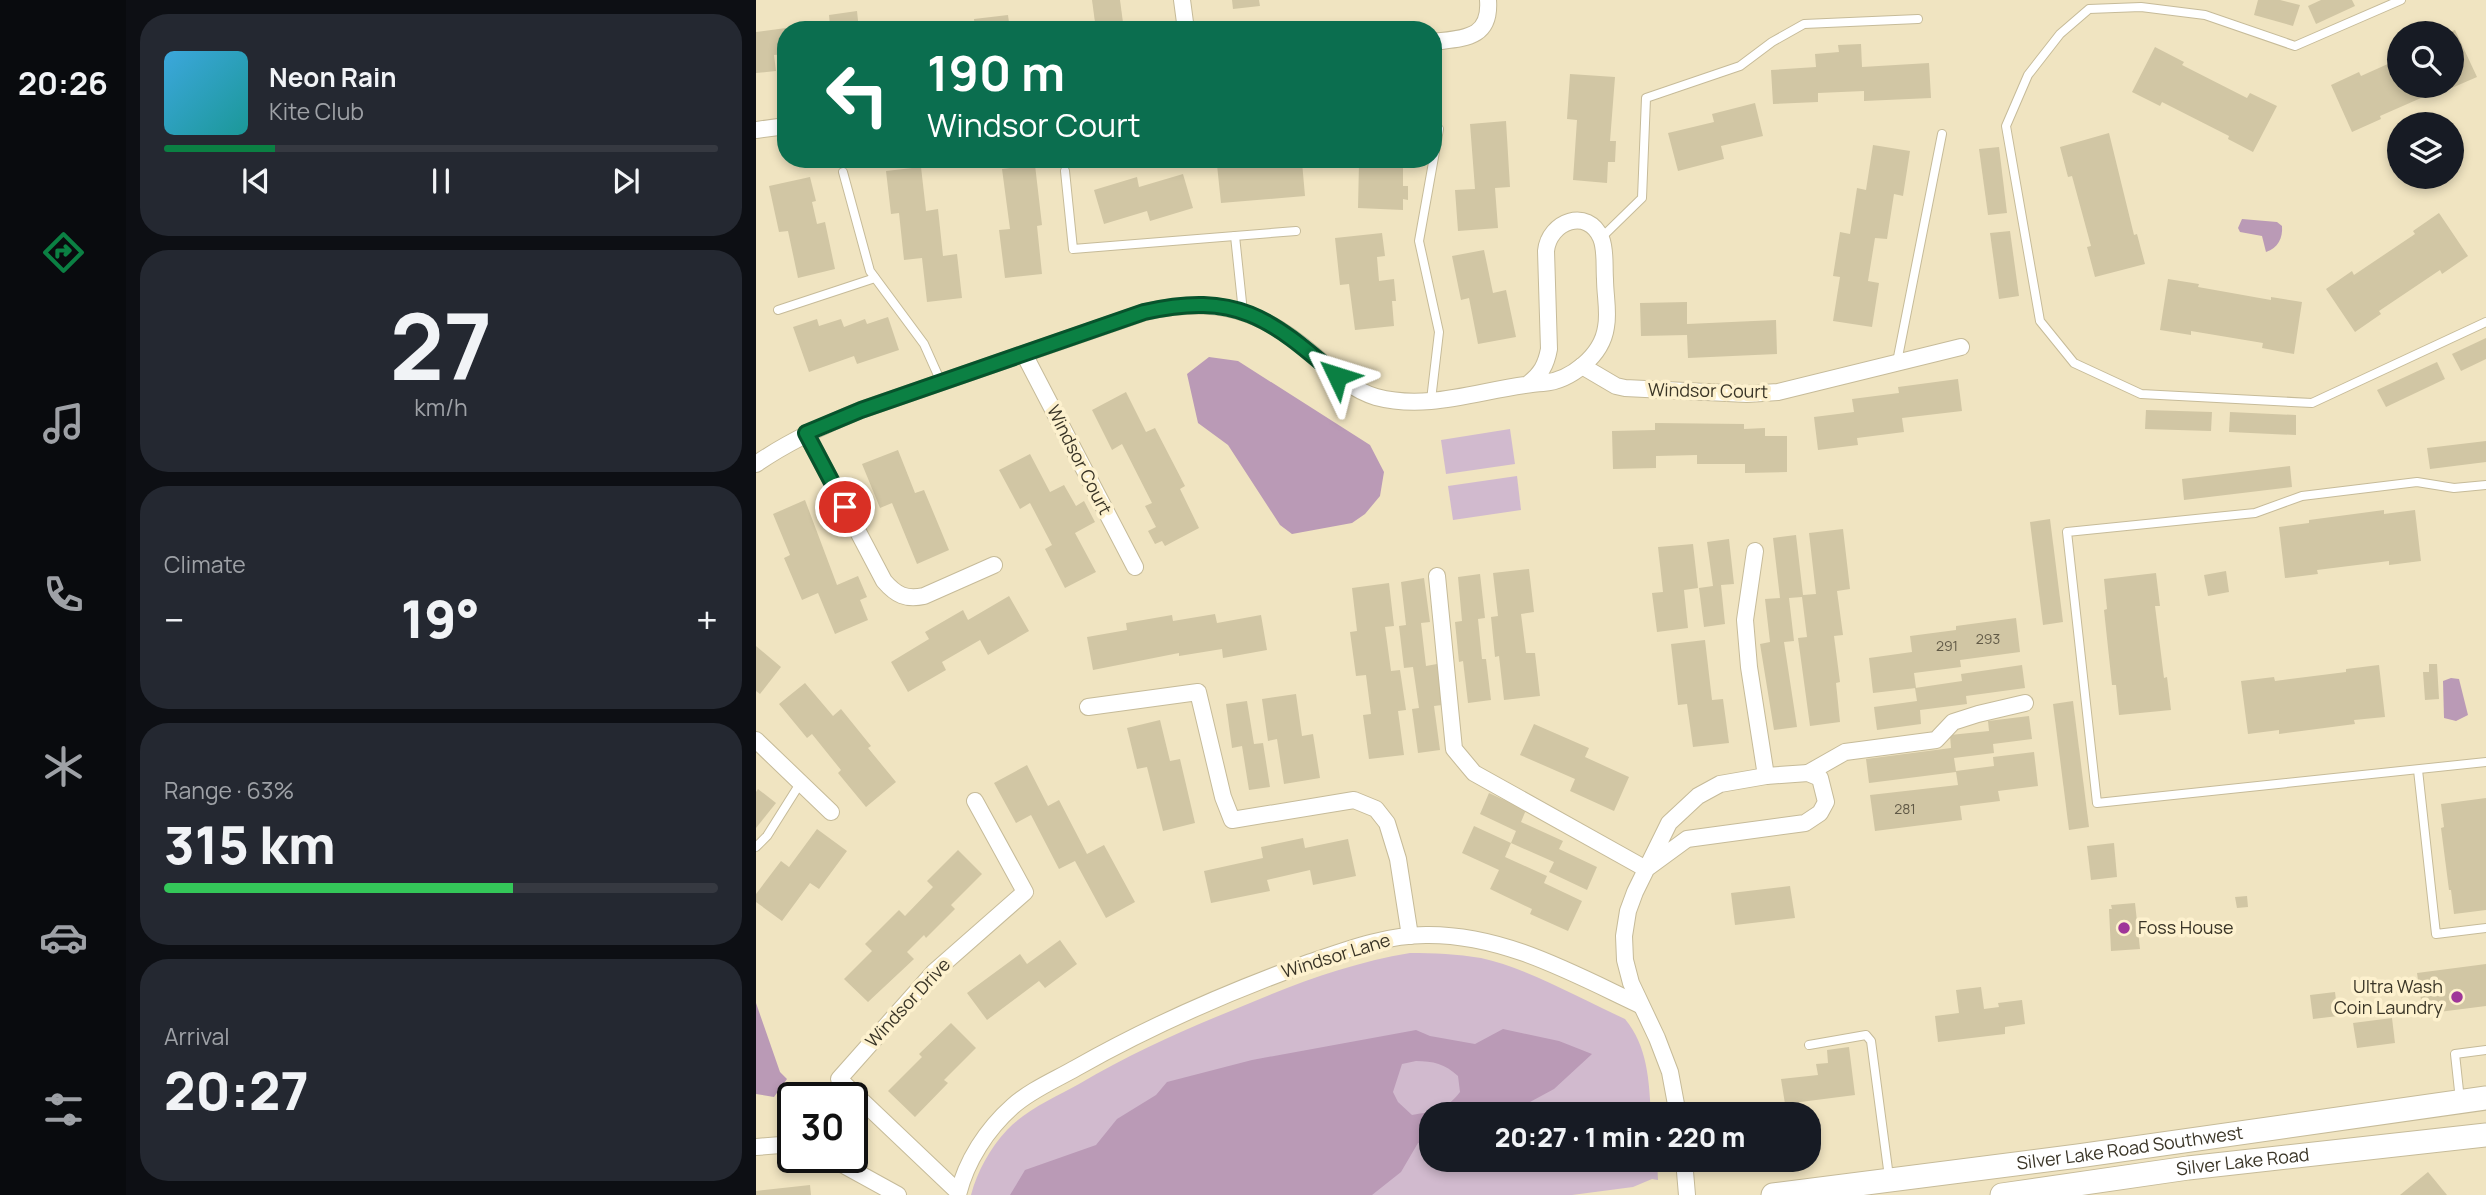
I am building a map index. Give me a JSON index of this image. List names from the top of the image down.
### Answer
{
  "streets": {
    "main road": ["Silver Lake Road Southwest", "Silver Lake Road"],
    "street": ["Windsor Court", "Windsor Lane", "Windsor Drive"]
  },
  "crossings": [
    ["Windsor Lane", "Windsor Drive"]
  ],
  "places": ["Foss House", "Ultra Wash Coin Laundry"],
  "house_numbers": ["293", "291", "281"],
  "page": {
    "tabs": "20:26",
    "turn": ["190 m", "Windsor Court"],
    "song": ["Neon Rain", "Kite Club"],
    "tile": [
      ["27", "km/h"],
      "Climate",
      ["Range · 63%", "315 km"],
      ["Arrival", "20:27"]
    ],
    "heat": ["−", "19°", "+"],
    "limit": "30",
    "trip": "20:27 · 1 min · 220 m"
  }
}
